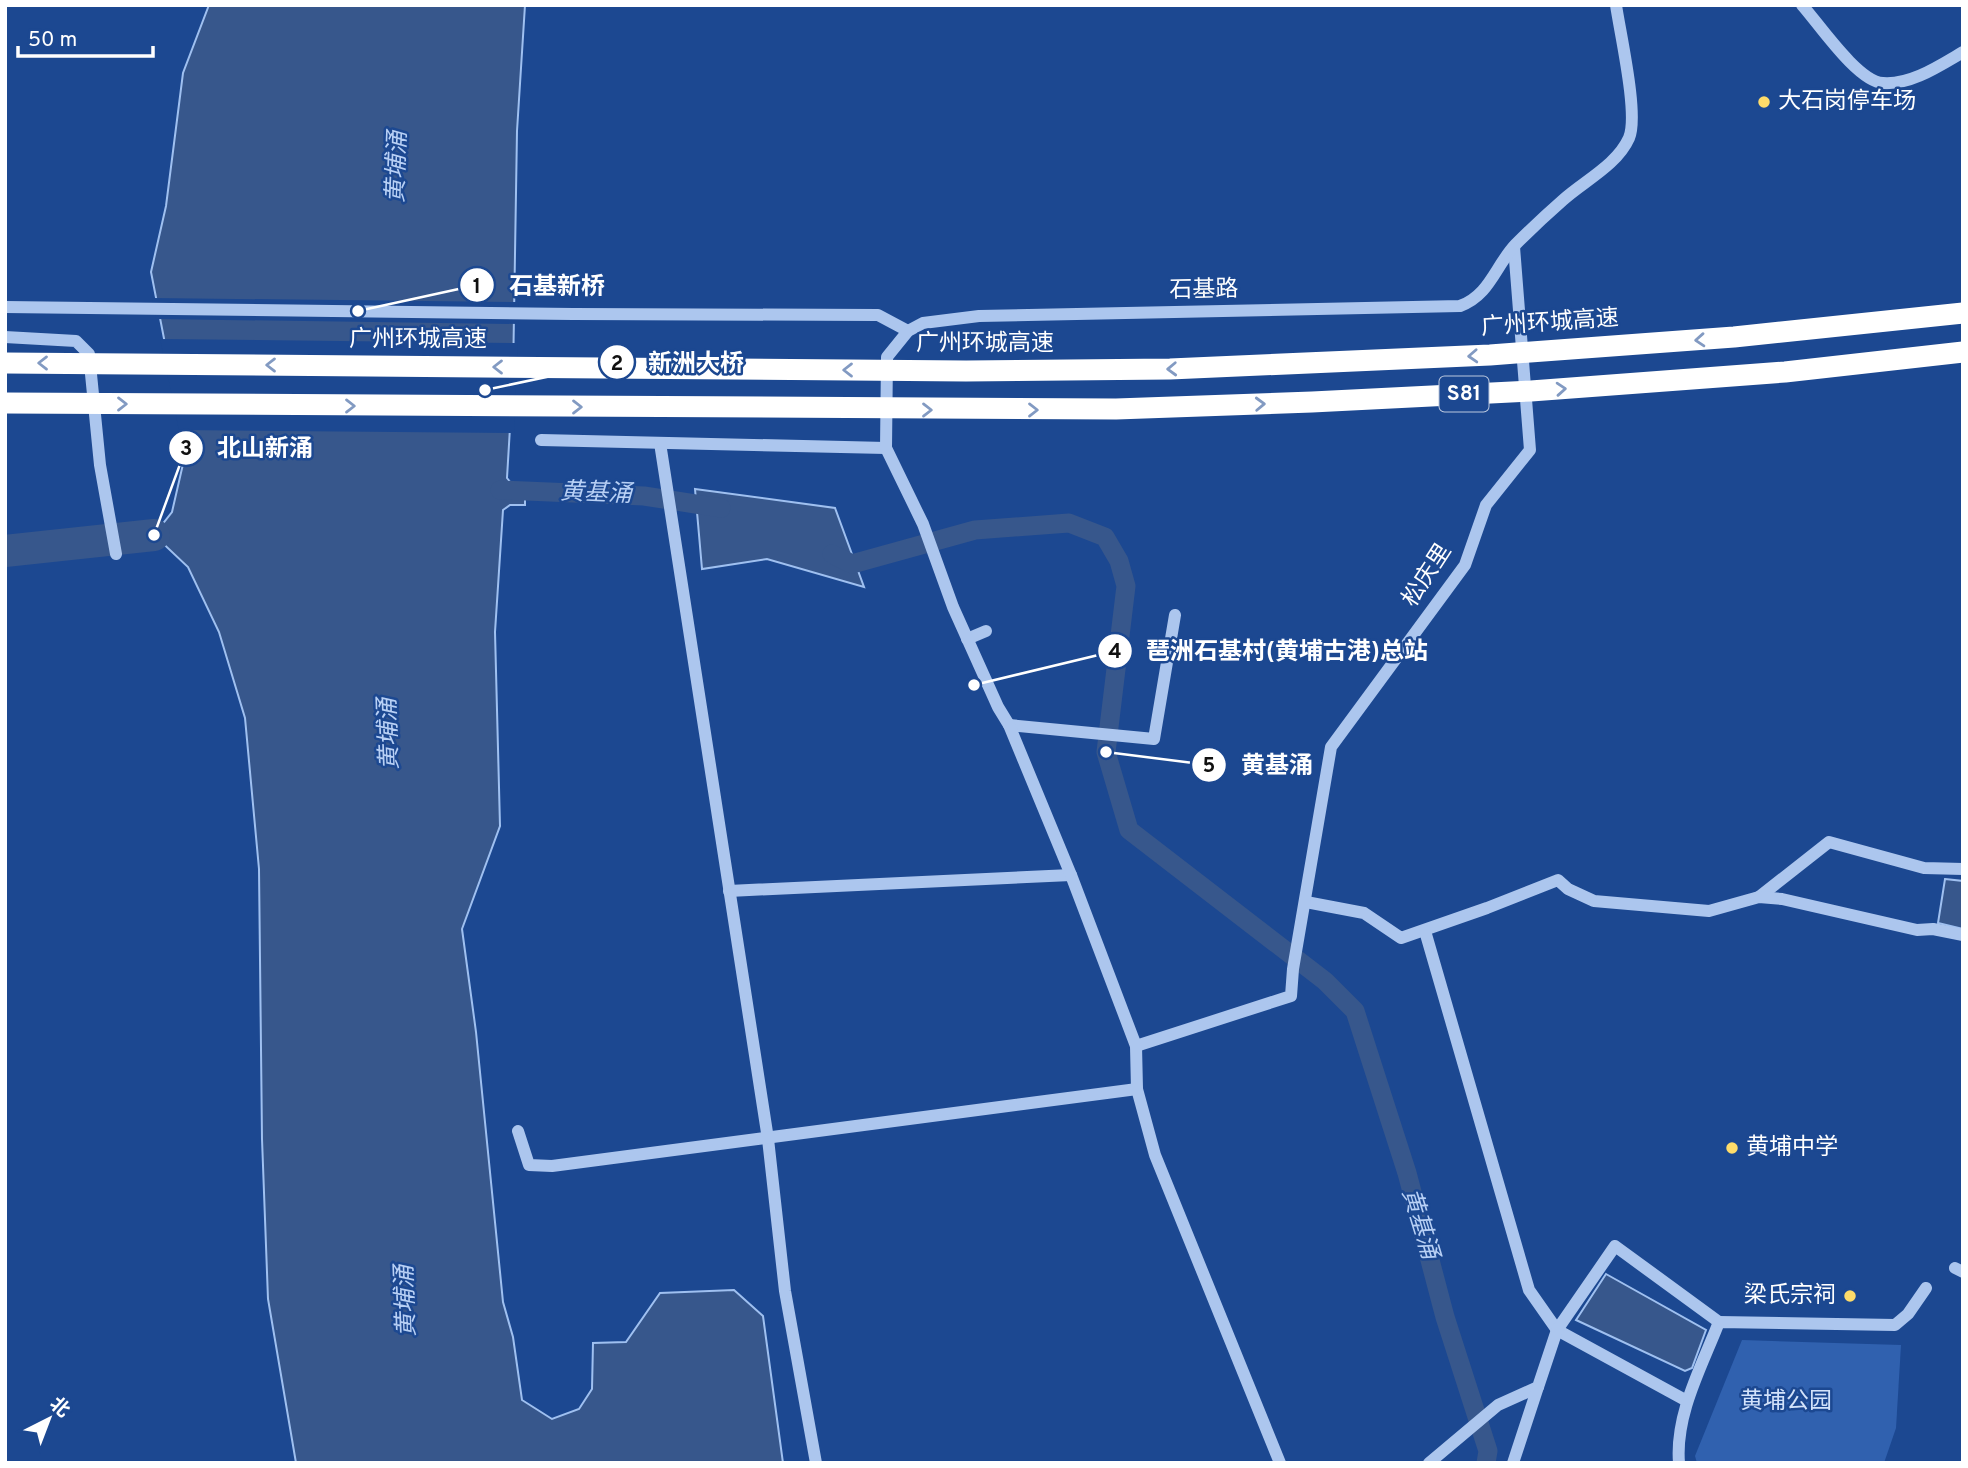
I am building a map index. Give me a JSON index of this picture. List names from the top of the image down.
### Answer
{
  "streets": {
    "highway": ["广州环城高速", "S81"],
    "street": ["石基路", "松庆里"]
  },
  "crossings": [
    ["石基路", "松庆里"]
  ],
  "water": ["黄埔涌", "黄基涌"],
  "parks": ["黄埔公园"],
  "places": [
    "大石岗停车场",
    "石基新桥",
    "新洲大桥",
    "北山新涌",
    "琶洲石基村(黄埔古港)总站",
    "黄基涌",
    "黄埔中学",
    "梁氏宗祠"
  ],
  "scale_bar": "50 m",
  "north": "top right"
}
